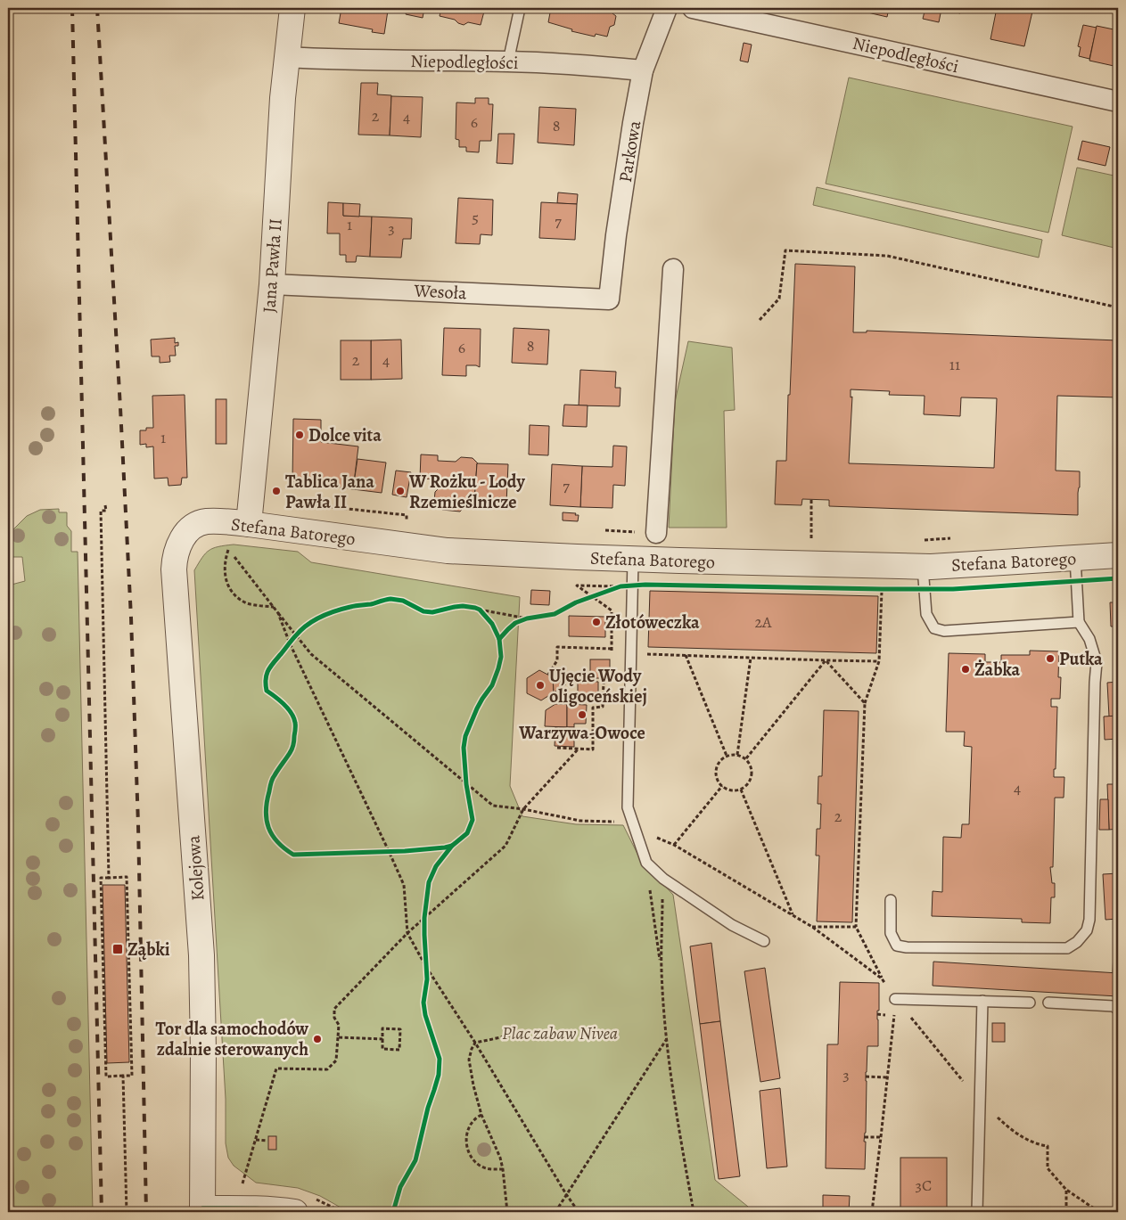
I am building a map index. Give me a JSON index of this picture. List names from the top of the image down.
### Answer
{
  "streets": {
    "street": [
      "Niepodległości",
      "Parkowa",
      "Jana Pawła II",
      "Wesoła",
      "Stefana Batorego",
      "Kolejowa"
    ]
  },
  "crossings": [
    ["Niepodległości", "Parkowa"],
    ["Niepodległości", "Jana Pawła II"],
    ["Parkowa", "Wesoła"],
    ["Jana Pawła II", "Wesoła"],
    ["Jana Pawła II", "Stefana Batorego"],
    ["Stefana Batorego", "Kolejowa"]
  ],
  "parks": ["Plac zabaw Nivea"],
  "places": {
    "other": [
      "Dolce vita",
      "Tablica Jana Pawła II",
      "W Rożku - Lody Rzemieślnicze",
      "Złotóweczka",
      "Putka",
      "Żabka",
      "Ujęcie Wody oligoceńskiej",
      "Warzywa-Owoce",
      "Tor dla samochodów zdalnie sterowanych"
    ],
    "transit": ["Ząbki"]
  },
  "house_numbers": [
    "2",
    "4",
    "6",
    "8",
    "5",
    "7",
    "1",
    "3",
    "8",
    "6",
    "2",
    "4",
    "11",
    "1",
    "7",
    "2A",
    "4",
    "2",
    "3",
    "3C"
  ]
}
